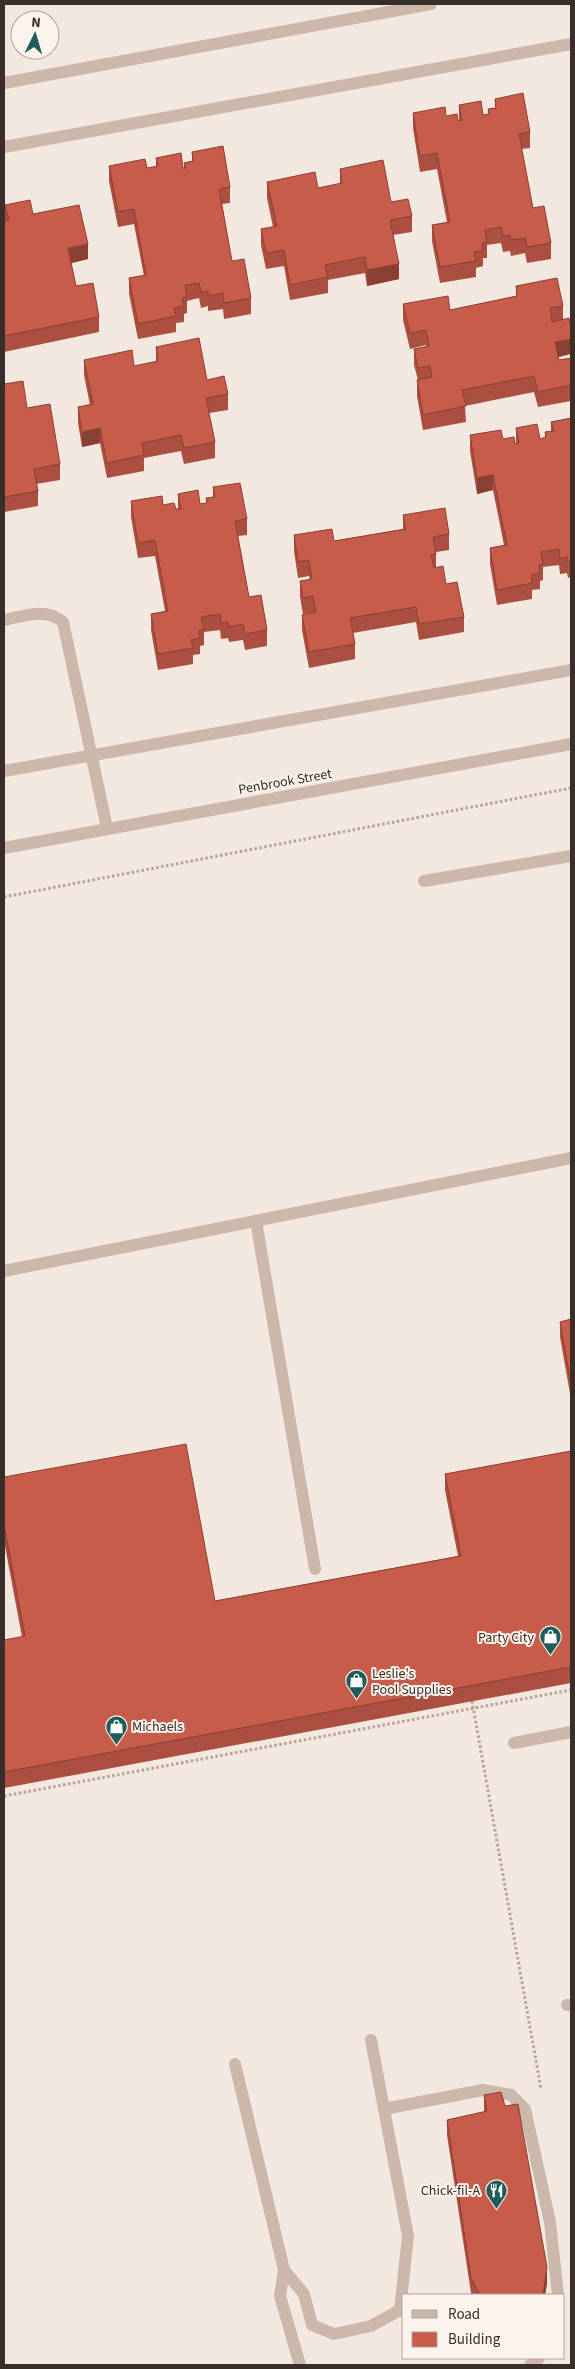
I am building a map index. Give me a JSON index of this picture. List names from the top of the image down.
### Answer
{
  "streets": {
    "street": ["Penbrook Street"]
  },
  "places": {
    "shop": ["Party City", "Leslie's Pool Supplies", "Michaels"],
    "restaurant": ["Chick-fil-A"]
  },
  "legend": ["Road", "Building"],
  "north": "top"
}
